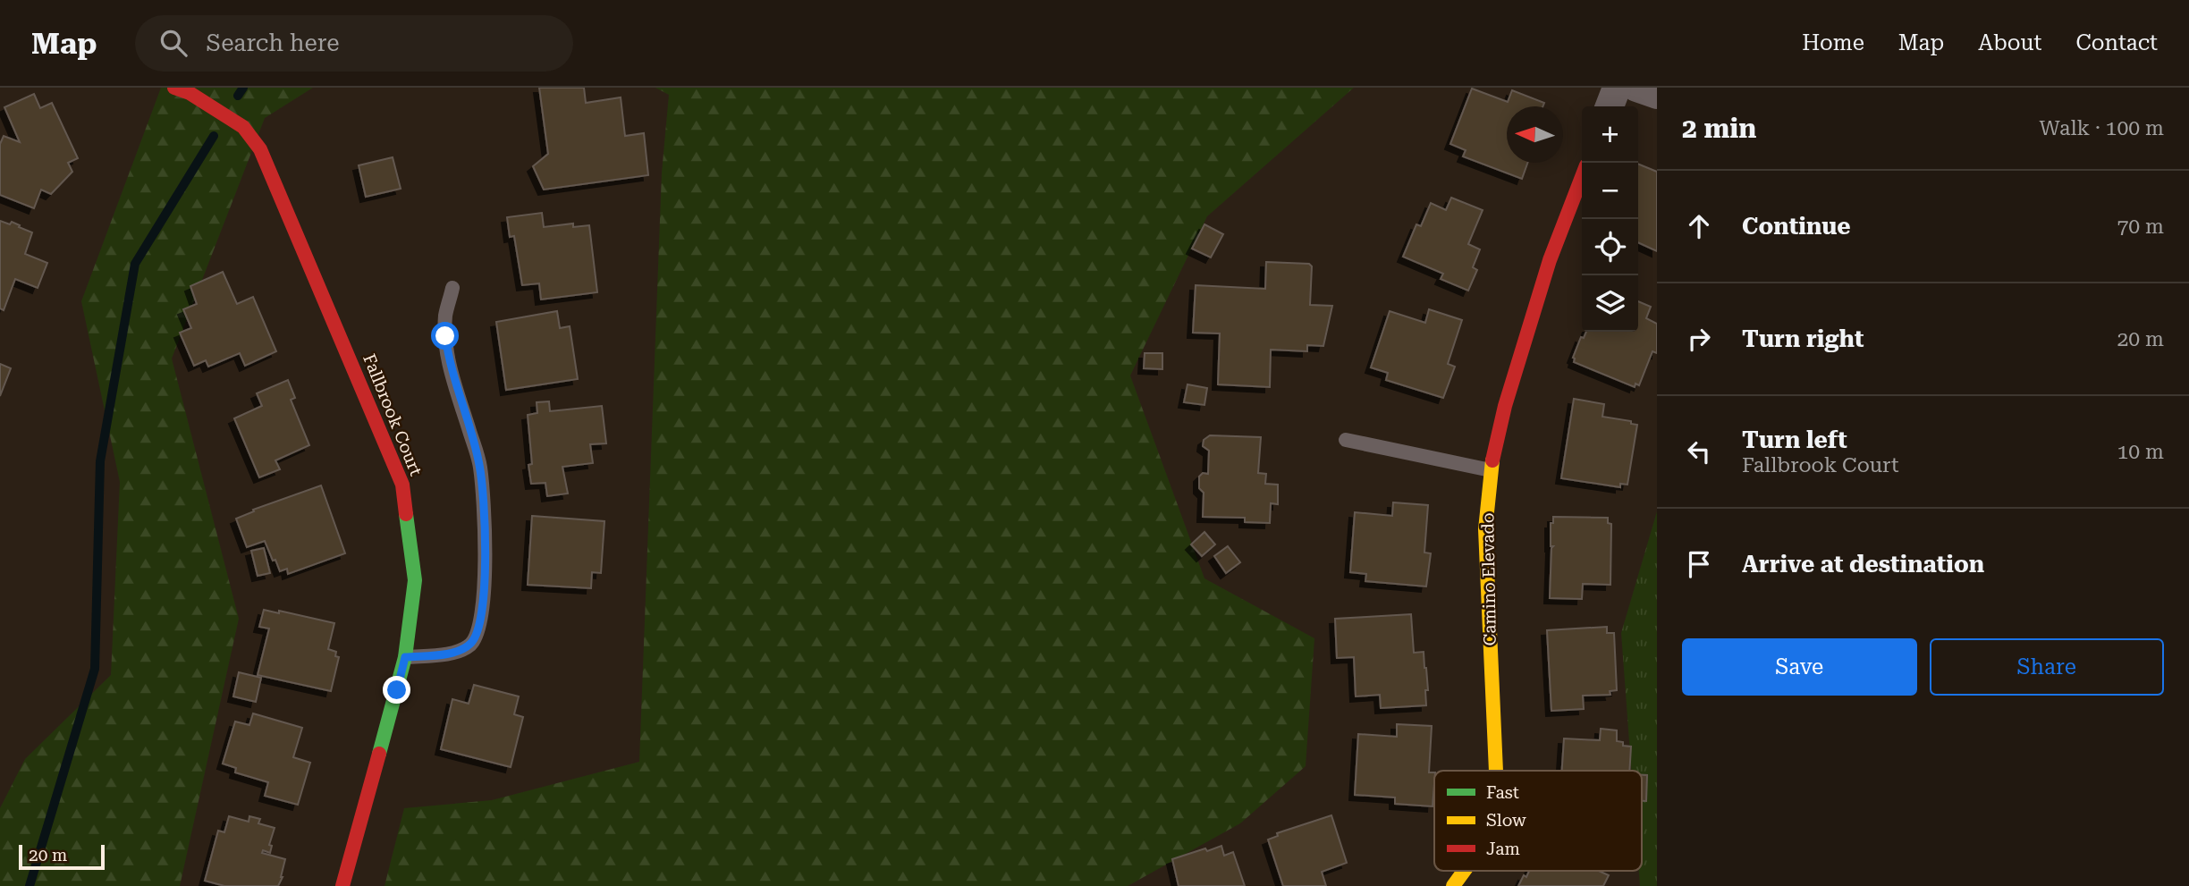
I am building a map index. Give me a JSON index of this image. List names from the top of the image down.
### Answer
{
  "streets": {
    "street": ["Fallbrook Court", "Camino Elevado"]
  },
  "legend": ["Fast", "Slow", "Jam"],
  "scale_bar": "20 m",
  "north": "left",
  "page": {
    "header": "Map",
    "search": "Search here",
    "nav": [
      "Home",
      "Map",
      "About",
      "Contact"
    ],
    "heading": ["2 min", "Walk · 100 m"],
    "map_buttons": ["+", "−"],
    "list": [
      ["Continue", "70 m"],
      ["Turn right", "20 m"],
      ["Turn left", "Fallbrook Court", "10 m"],
      "Arrive at destination"
    ],
    "buttons": ["Save", "Share"],
    "scale": "20 m"
  }
}
